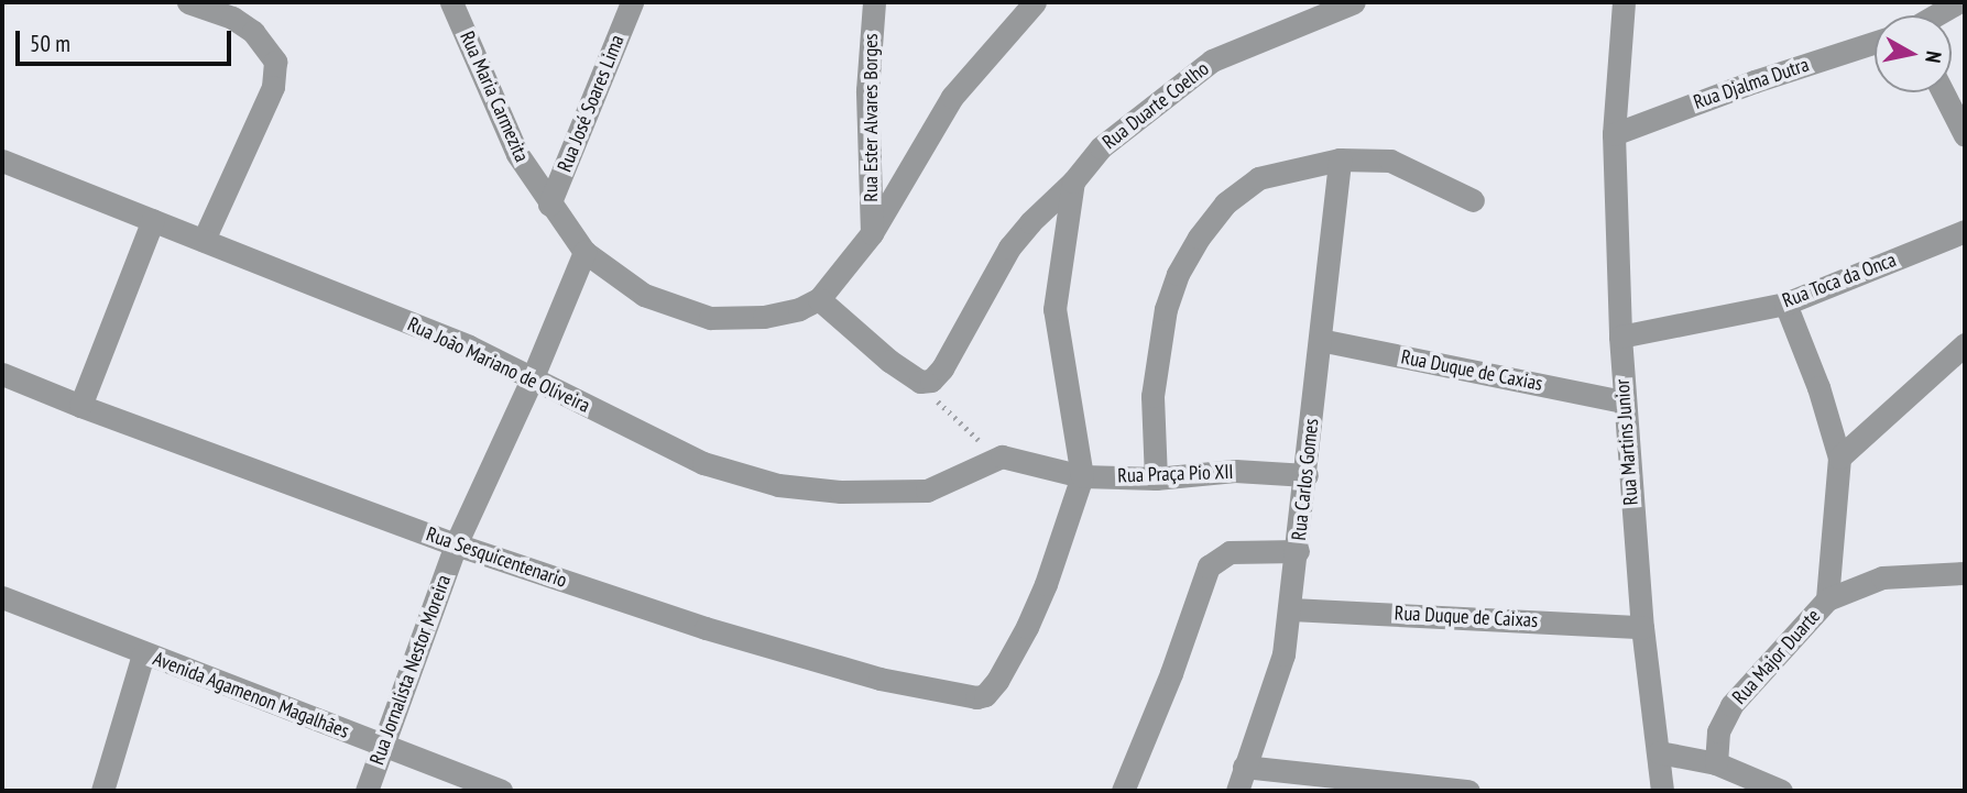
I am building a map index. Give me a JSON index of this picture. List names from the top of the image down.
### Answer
{
  "streets": {
    "street": [
      "Rua Djalma Dutra",
      "Rua Maria Carmezita",
      "Rua José Soares Lima",
      "Rua Duarte Coelho",
      "Rua Ester Alvares Borges",
      "Rua Toca da Onca",
      "Rua João Mariano de Oliveira",
      "Rua Duque de Caxias",
      "Rua Martins Junior",
      "Rua Praça Pio XII",
      "Rua Carlos Gomes",
      "Rua Sesquicentenario",
      "Rua Duque de Caixas",
      "Rua Major Duarte",
      "Rua Jornalista Nestor Moreira",
      "Avenida Agamenon Magalhães"
    ]
  },
  "crossings": [
    ["Rua Djalma Dutra", "Rua Martins Junior"],
    ["Rua Maria Carmezita", "Rua José Soares Lima"],
    ["Rua Maria Carmezita", "Rua Jornalista Nestor Moreira"],
    ["Rua Toca da Onca", "Rua Martins Junior"],
    ["Rua João Mariano de Oliveira", "Rua Praça Pio XII"],
    ["Rua João Mariano de Oliveira", "Rua Jornalista Nestor Moreira"],
    ["Rua Duque de Caxias", "Rua Martins Junior"],
    ["Rua Duque de Caxias", "Rua Carlos Gomes"],
    ["Rua Martins Junior", "Rua Duque de Caixas"],
    ["Rua Praça Pio XII", "Rua Carlos Gomes"],
    ["Rua Praça Pio XII", "Rua Sesquicentenario"],
    ["Rua Carlos Gomes", "Rua Duque de Caixas"],
    ["Rua Sesquicentenario", "Rua Jornalista Nestor Moreira"],
    ["Rua Jornalista Nestor Moreira", "Avenida Agamenon Magalhães"]
  ],
  "scale_bar": "50 m",
  "north": "right"
}
